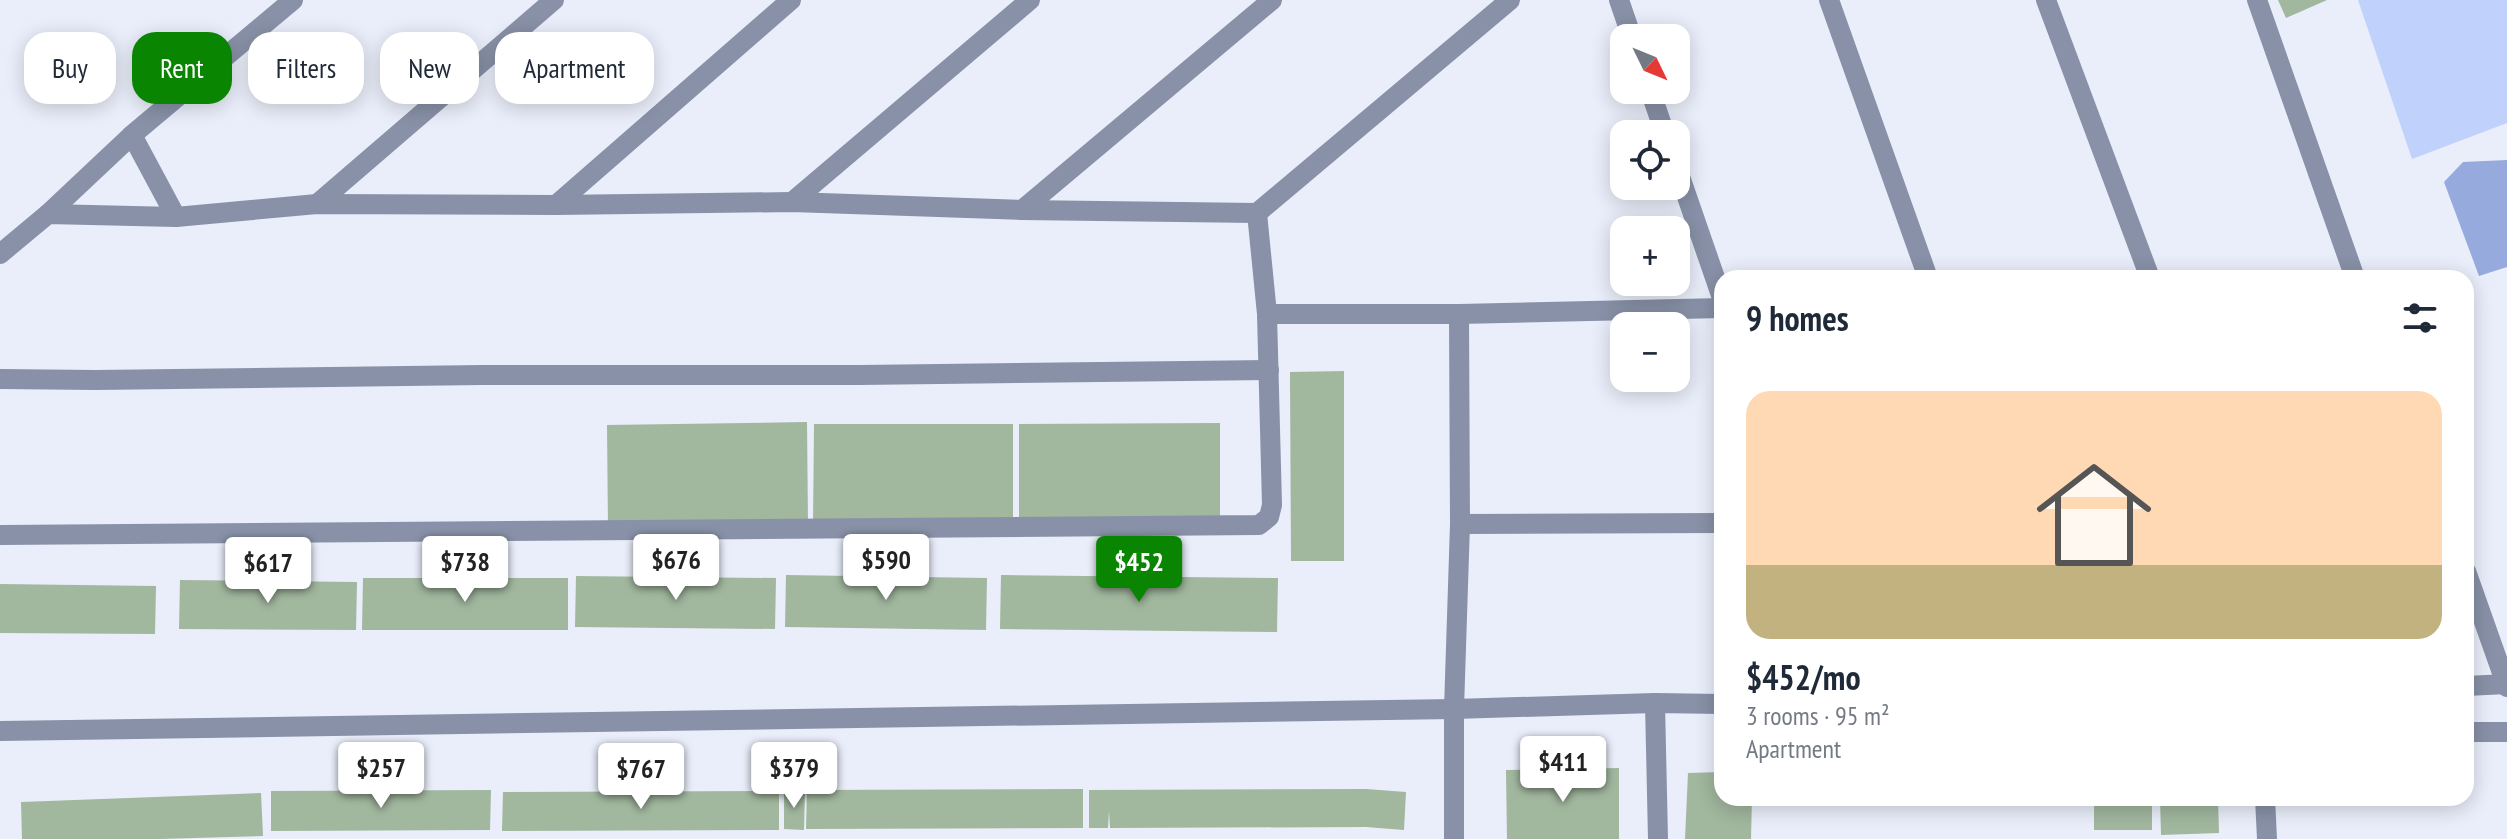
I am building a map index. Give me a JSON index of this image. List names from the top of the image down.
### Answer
{
  "north": "bottom right",
  "page": {
    "map_buttons": ["+", "−"],
    "chip": [
      "Buy",
      "Rent",
      "Filters",
      "New",
      "Apartment"
    ],
    "heading": "9 homes",
    "list": [
      {
        "name": "$452/mo",
        "note": "3 rooms · 95 m² · Apartment"
      }
    ],
    "price": [
      "$676",
      "$590",
      "$738",
      "$452",
      "$617",
      "$411",
      "$257",
      "$379",
      "$767"
    ]
  }
}
